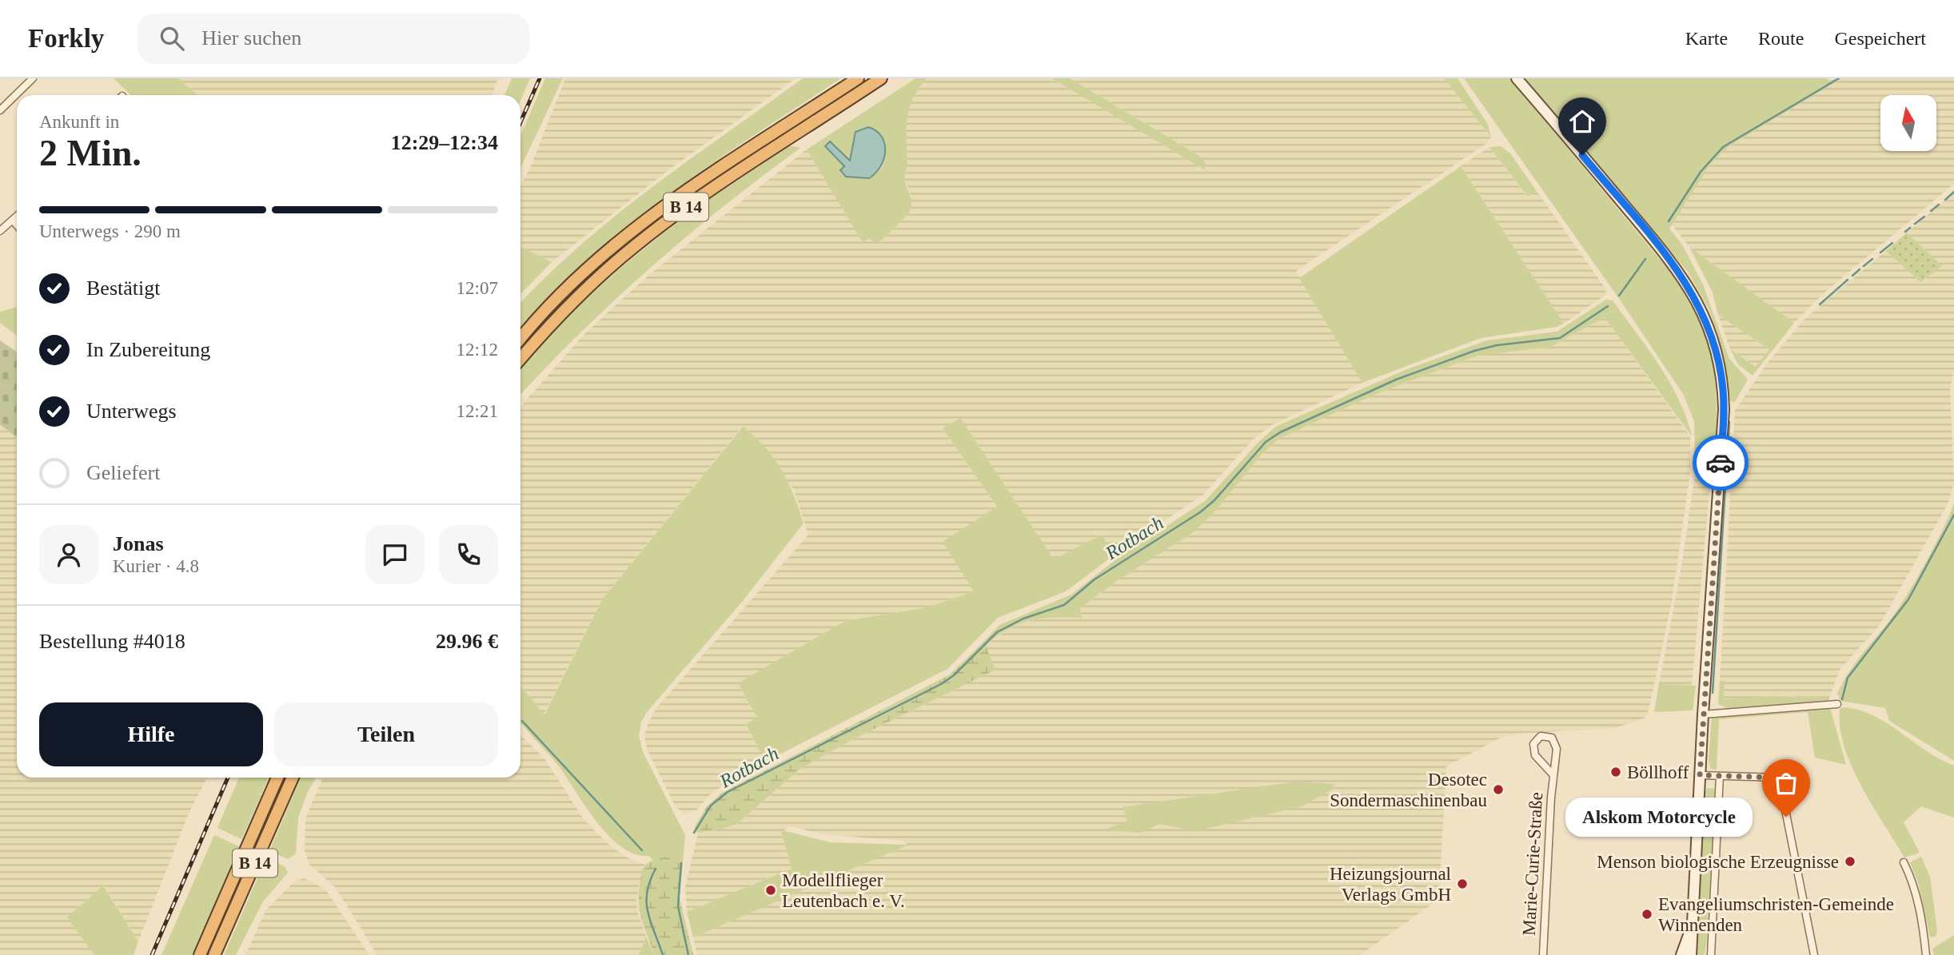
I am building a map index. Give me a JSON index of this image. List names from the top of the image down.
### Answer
{
  "streets": {
    "highway": ["B 14"],
    "street": ["Marie-Curie-Straße"]
  },
  "water": ["Rotbach"],
  "places": [
    "Böllhoff",
    "Desotec Sondermaschinenbau",
    "Alskom Motorcycle",
    "Menson biologische Erzeugnisse",
    "Heizungsjournal Verlags GmbH",
    "Modellflieger Leutenbach e. V.",
    "Evangeliumschristen-Gemeinde Winnenden"
  ],
  "north": "top",
  "page": {
    "header": "Forkly",
    "search": "Hier suchen",
    "nav": ["Karte", "Route", "Gespeichert"],
    "heading": ["2 Min.", "Ankunft in", "12:29–12:34"],
    "panel": [
      "Jonas",
      "Kurier · 4.8",
      "Bestellung #4018",
      "29.96 €"
    ],
    "bar": "Unterwegs · 290 m",
    "list": [
      ["Bestätigt", "12:07"],
      ["In Zubereitung", "12:12"],
      ["Unterwegs", "12:21"],
      "Geliefert"
    ],
    "buttons": ["Hilfe", "Teilen"],
    "bubble": "Alskom Motorcycle"
  }
}
